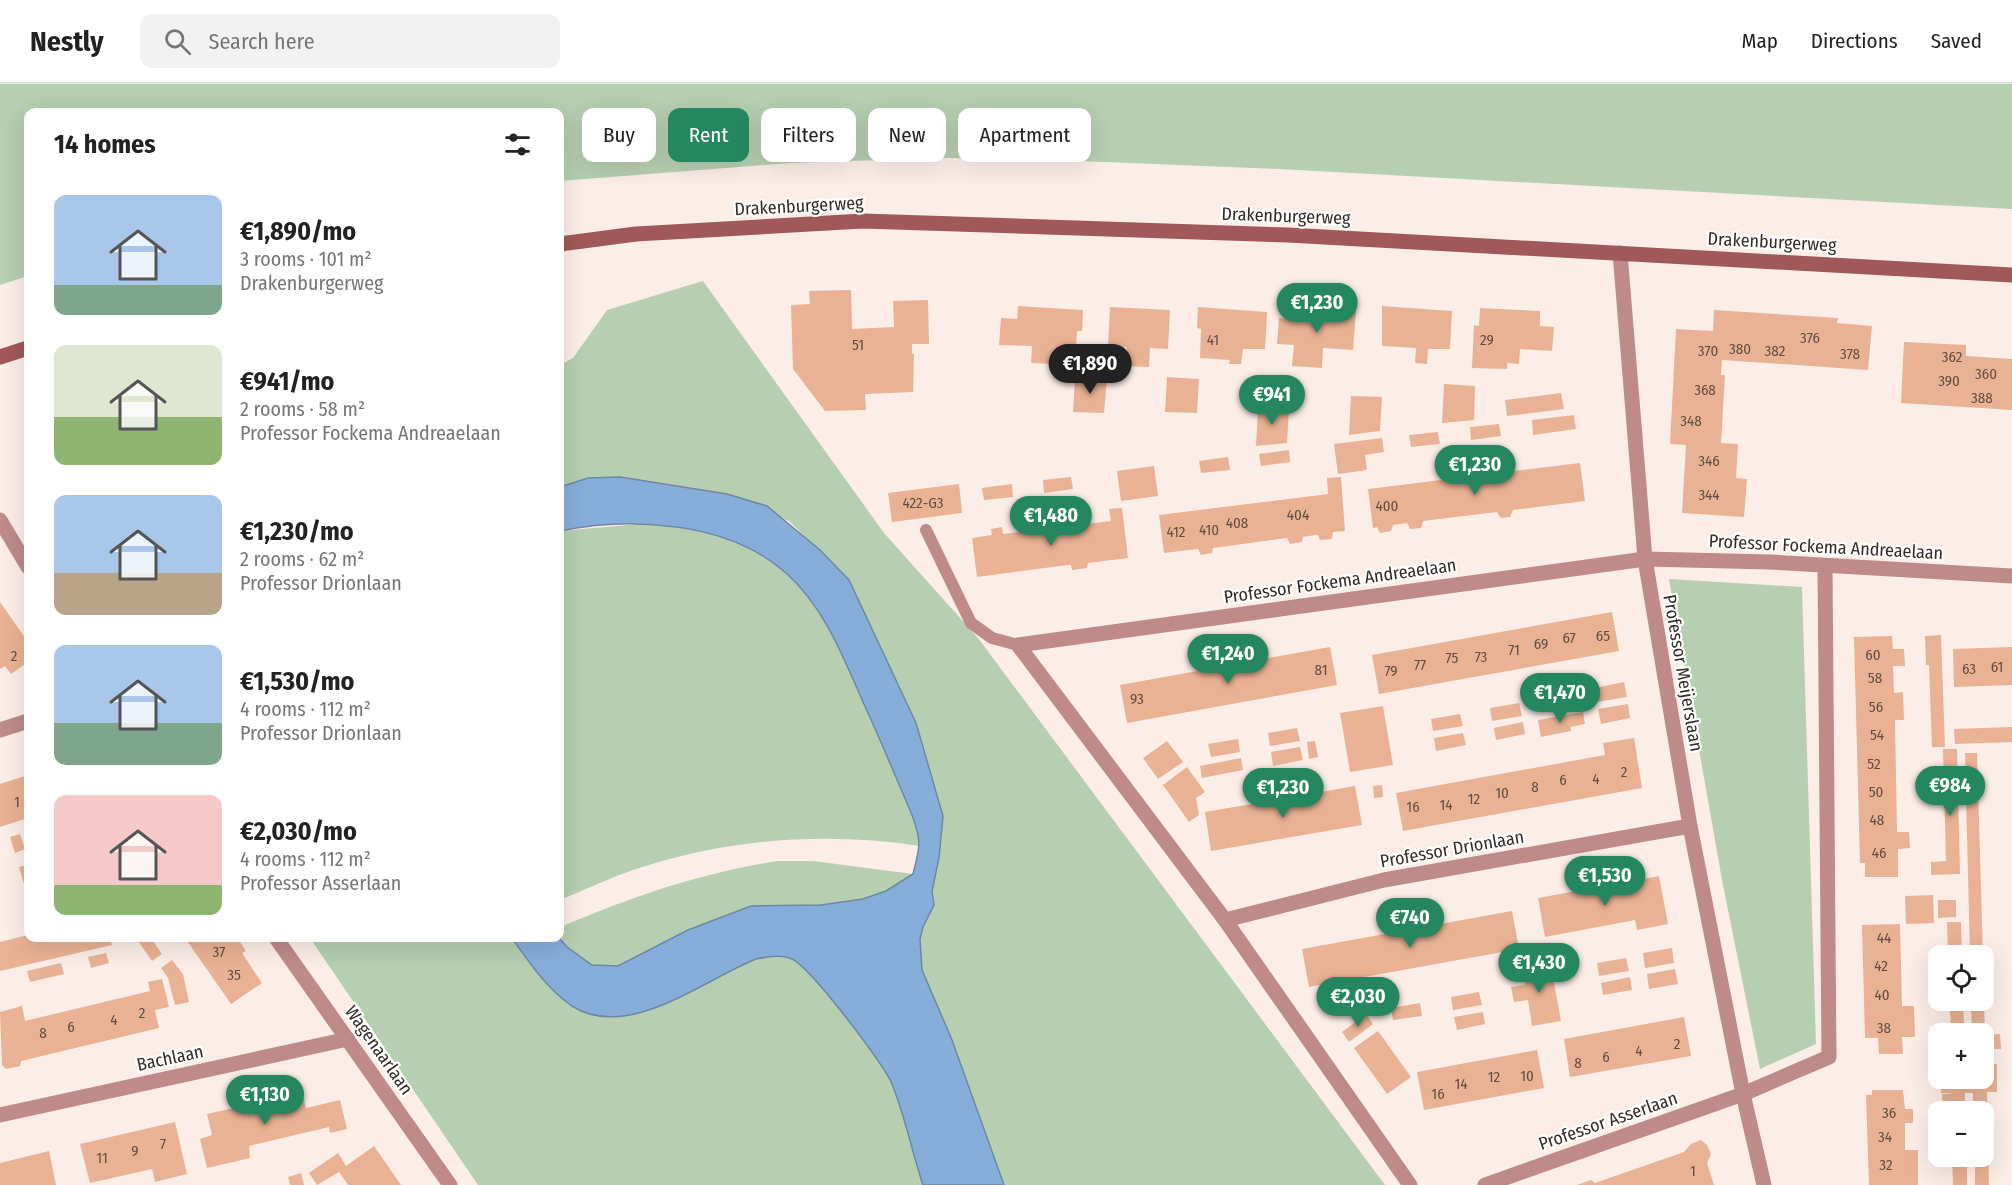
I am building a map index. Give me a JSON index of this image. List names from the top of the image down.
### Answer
{
  "streets": {
    "main road": ["Drakenburgerweg"],
    "street": [
      "Professor Fockema Andreaelaan",
      "Professor Meijerslaan",
      "Professor Drionlaan",
      "Wagenaarlaan",
      "Bachlaan",
      "Professor Asserlaan"
    ]
  },
  "crossings": [
    ["Drakenburgerweg", "Professor Meijerslaan"],
    ["Professor Fockema Andreaelaan", "Professor Meijerslaan"],
    ["Professor Meijerslaan", "Professor Drionlaan"],
    ["Professor Meijerslaan", "Professor Asserlaan"],
    ["Wagenaarlaan", "Bachlaan"]
  ],
  "house_numbers": [
    "376",
    "41",
    "29",
    "51",
    "380",
    "370",
    "382",
    "378",
    "362",
    "360",
    "390",
    "368",
    "388",
    "348",
    "346",
    "344",
    "422-G3",
    "400",
    "404",
    "408",
    "410",
    "412",
    "65",
    "67",
    "69",
    "71",
    "60",
    "2",
    "73",
    "75",
    "77",
    "61",
    "63",
    "81",
    "79",
    "58",
    "93",
    "56",
    "54",
    "52",
    "2",
    "4",
    "6",
    "8",
    "50",
    "10",
    "12",
    "1",
    "14",
    "16",
    "48",
    "46",
    "44",
    "37",
    "42",
    "35",
    "40",
    "2",
    "4",
    "6",
    "38",
    "8",
    "2",
    "4",
    "6",
    "8",
    "10",
    "12",
    "14",
    "16",
    "36",
    "34",
    "7",
    "9",
    "11",
    "32",
    "1"
  ],
  "page": {
    "header": "Nestly",
    "search": "Search here",
    "nav": ["Map", "Directions", "Saved"],
    "chip": [
      "Buy",
      "Rent",
      "Filters",
      "New",
      "Apartment"
    ],
    "heading": "14 homes",
    "list": [
      {
        "name": "€1,890/mo",
        "note": "3 rooms · 101 m² · Drakenburgerweg"
      },
      {
        "name": "€941/mo",
        "note": "2 rooms · 58 m² · Professor Fockema Andreaelaan"
      },
      {
        "name": "€1,230/mo",
        "note": "2 rooms · 62 m² · Professor Drionlaan"
      },
      {
        "name": "€1,530/mo",
        "note": "4 rooms · 112 m² · Professor Drionlaan"
      },
      {
        "name": "€2,030/mo",
        "note": "4 rooms · 112 m² · Professor Asserlaan"
      }
    ],
    "price": [
      "€1,230",
      "€1,890",
      "€941",
      "€1,230",
      "€1,480",
      "€1,240",
      "€1,470",
      "€984",
      "€1,230",
      "€1,530",
      "€740",
      "€1,430",
      "€2,030",
      "€1,130"
    ],
    "map_buttons": ["+", "−"]
  }
}
